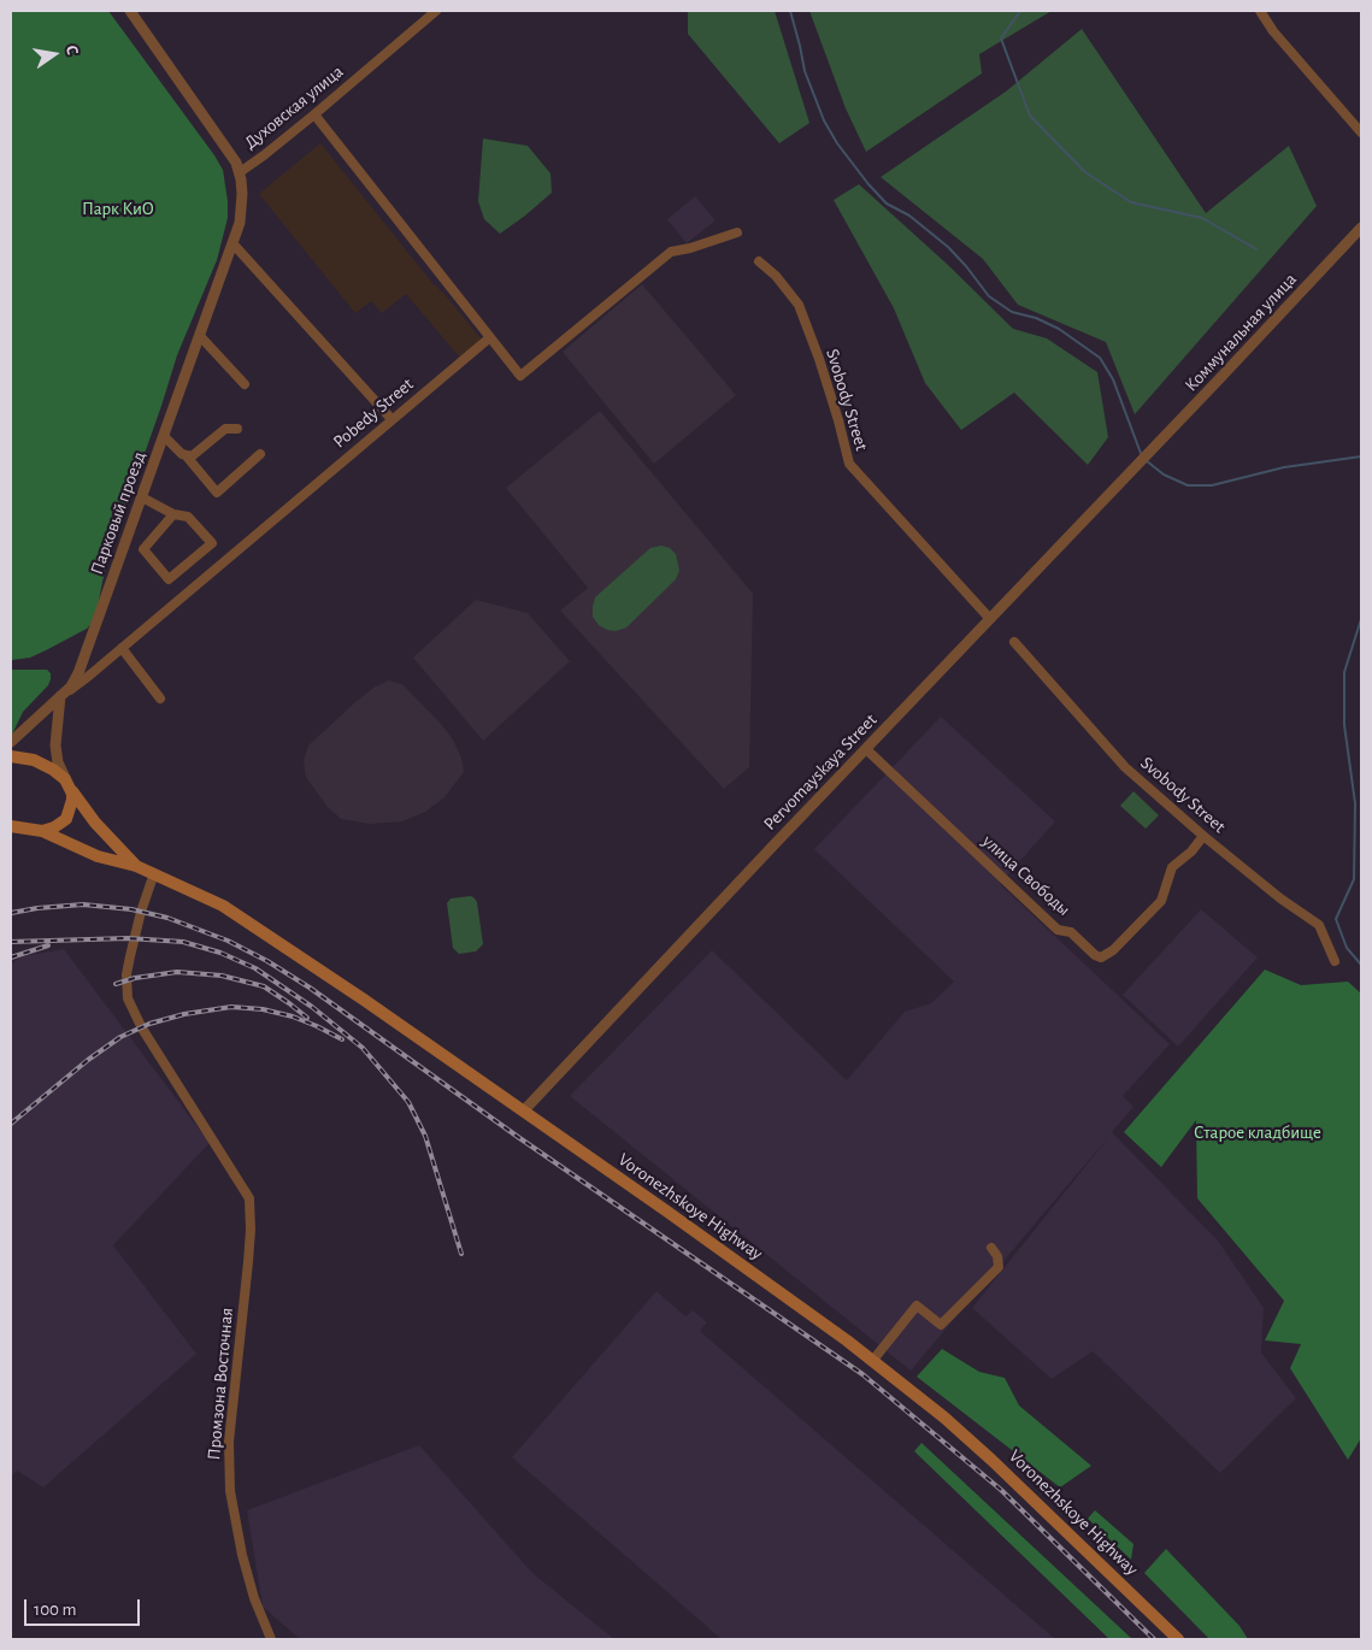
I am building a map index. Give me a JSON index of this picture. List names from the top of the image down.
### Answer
{
  "streets": {
    "main road": ["Voronezhskoye Highway"],
    "street": [
      "Духовская улица",
      "Коммунальная улица",
      "Svobody Street",
      "Pobedy Street",
      "Парковый проезд",
      "Pervomayskaya Street",
      "улица Свободы",
      "Промзона Восточная"
    ]
  },
  "crossings": [
    ["Духовская улица", "Парковый проезд"],
    ["Коммунальная улица", "Pervomayskaya Street"],
    ["Svobody Street", "Pervomayskaya Street"],
    ["Svobody Street", "улица Свободы"],
    ["Pobedy Street", "Парковый проезд"],
    ["Pervomayskaya Street", "улица Свободы"],
    ["Pervomayskaya Street", "Voronezhskoye Highway"],
    ["Voronezhskoye Highway", "Промзона Восточная"]
  ],
  "parks": ["Парк КиО", "Старое кладбище"],
  "scale_bar": "100 m",
  "north": "right"
}
